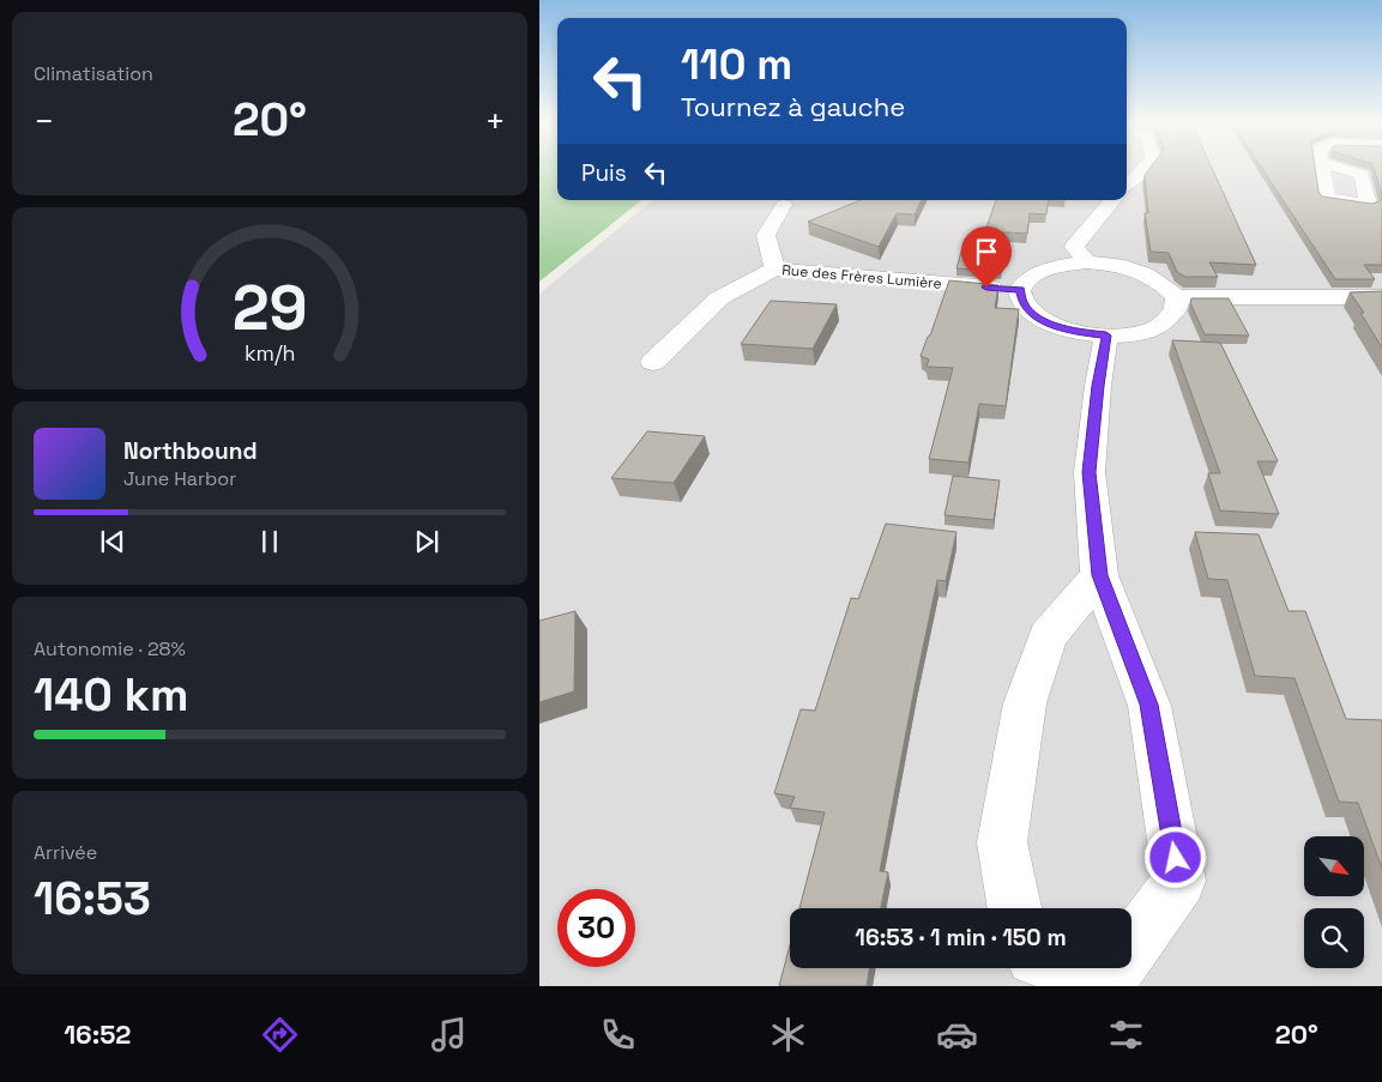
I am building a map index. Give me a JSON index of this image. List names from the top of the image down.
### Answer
{
  "streets": {
    "street": ["Rue des Frères Lumière"]
  },
  "north": "bottom right",
  "page": {
    "tile": [
      "Climatisation",
      ["Autonomie · 28%", "140 km"],
      ["Arrivée", "16:53"]
    ],
    "turn": ["110 m", "Tournez à gauche"],
    "heat": ["−", "20°", "+"],
    "then": "Puis",
    "song": ["Northbound", "June Harbor"],
    "limit": "30",
    "trip": "16:53 · 1 min · 150 m",
    "tabs": ["16:52", "20°"],
    "gauge": ["29", "km/h"]
  }
}
